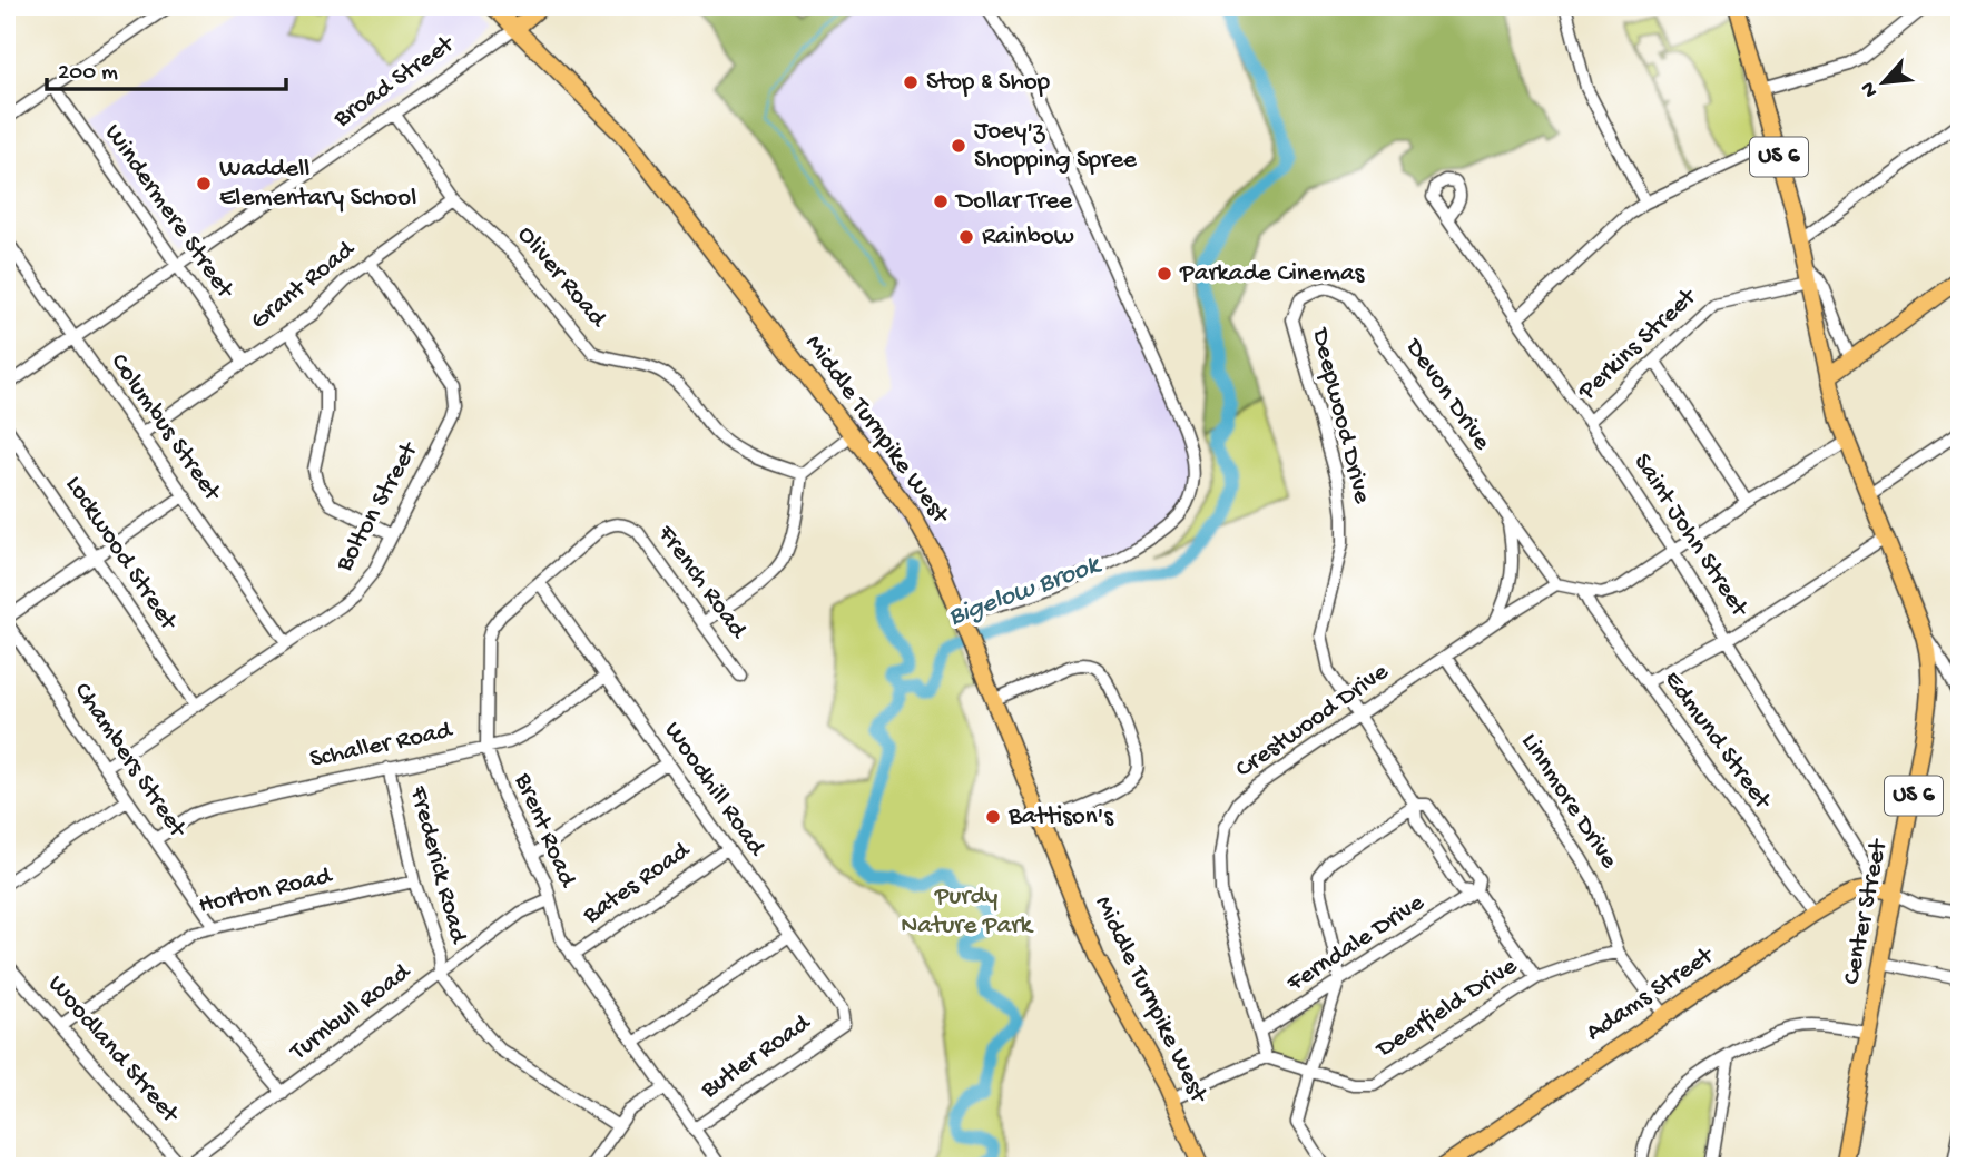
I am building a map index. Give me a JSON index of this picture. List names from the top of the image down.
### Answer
{
  "streets": {
    "main road": [
      "Broad Street",
      "US 6",
      "Middle Turnpike West",
      "Center Street",
      "Adams Street"
    ],
    "street": [
      "Windermere Street",
      "Oliver Road",
      "Grant Road",
      "Perkins Street",
      "Devon Drive",
      "Deepwood Drive",
      "Columbus Street",
      "Bolton Street",
      "Saint John Street",
      "Lockwood Street",
      "French Road",
      "Crestwood Drive",
      "Edmund Street",
      "Schaller Road",
      "Chambers Street",
      "Woodhill Road",
      "Linnmore Drive",
      "Brent Road",
      "Frederick Road",
      "Bates Road",
      "Horton Road",
      "Ferndale Drive",
      "Deerfield Drive",
      "Turnbull Road",
      "Woodland Street",
      "Butler Road"
    ]
  },
  "crossings": [
    ["Broad Street", "Windermere Street"],
    ["Broad Street", "Oliver Road"],
    ["Broad Street", "Columbus Street"],
    ["Broad Street", "Middle Turnpike West"],
    ["Windermere Street", "Grant Road"],
    ["Oliver Road", "Grant Road"],
    ["Grant Road", "Columbus Street"],
    ["Grant Road", "Bolton Street"],
    ["Perkins Street", "Saint John Street"],
    ["Perkins Street", "Center Street"],
    ["Devon Drive", "Deepwood Drive"],
    ["Devon Drive", "Crestwood Drive"],
    ["Deepwood Drive", "Crestwood Drive"],
    ["Deepwood Drive", "Ferndale Drive"],
    ["Deepwood Drive", "Deerfield Drive"],
    ["Columbus Street", "Bolton Street"],
    ["Bolton Street", "Lockwood Street"],
    ["Bolton Street", "Chambers Street"],
    ["Saint John Street", "Adams Street"],
    ["French Road", "Brent Road"],
    ["Crestwood Drive", "Linnmore Drive"],
    ["Crestwood Drive", "Ferndale Drive"],
    ["Crestwood Drive", "Deerfield Drive"],
    ["Edmund Street", "Adams Street"],
    ["Schaller Road", "Chambers Street"],
    ["Schaller Road", "Woodhill Road"],
    ["Schaller Road", "Brent Road"],
    ["Schaller Road", "Frederick Road"],
    ["Chambers Street", "Horton Road"],
    ["Woodhill Road", "Brent Road"],
    ["Woodhill Road", "Bates Road"],
    ["Woodhill Road", "Butler Road"],
    ["Linnmore Drive", "Adams Street"],
    ["Linnmore Drive", "Deerfield Drive"],
    ["Brent Road", "Bates Road"],
    ["Brent Road", "Turnbull Road"],
    ["Brent Road", "Butler Road"],
    ["Frederick Road", "Horton Road"],
    ["Frederick Road", "Turnbull Road"],
    ["Horton Road", "Woodland Street"],
    ["Center Street", "Adams Street"],
    ["Turnbull Road", "Woodland Street"]
  ],
  "water": ["Bigelow Brook"],
  "parks": ["Purdy Nature Park"],
  "places": [
    "Stop & Shop",
    "Joey'z Shopping Spree",
    "Waddell Elementary School",
    "Dollar Tree",
    "Rainbow",
    "Parkade Cinemas",
    "Battison's"
  ],
  "scale_bar": "200 m",
  "north": "bottom left"
}
